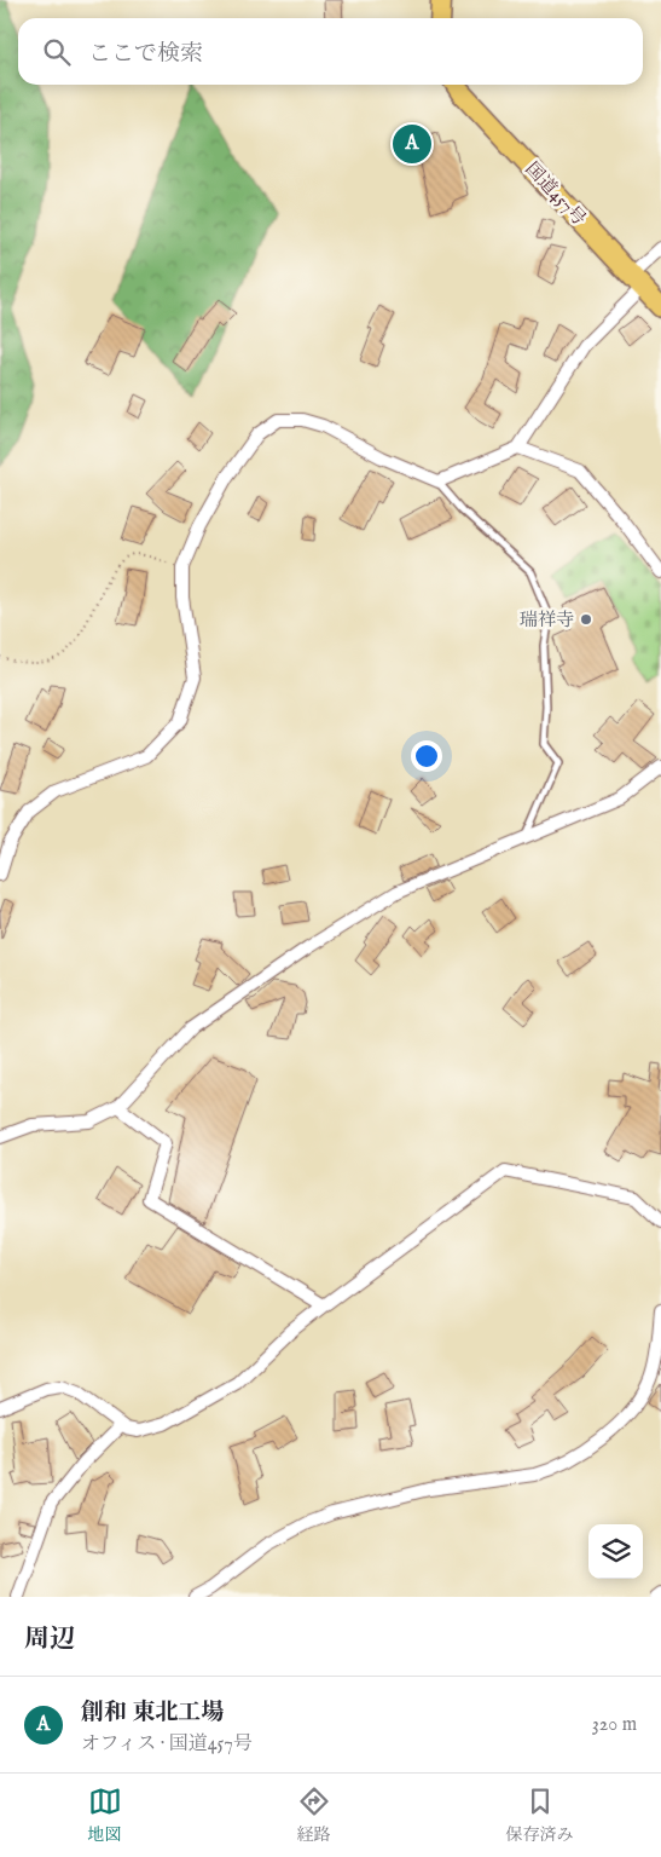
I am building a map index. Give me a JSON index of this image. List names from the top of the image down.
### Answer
{
  "streets": {
    "highway": ["国道457号"]
  },
  "places": ["瑞祥寺"],
  "page": {
    "search": "ここで検索",
    "pins": "A",
    "heading": "周辺",
    "list": [
      {
        "mark": "A",
        "name": "創和 東北工場",
        "note": "オフィス · 国道457号",
        "value": "320 m"
      }
    ],
    "nav": ["地図", "経路", "保存済み"]
  }
}
